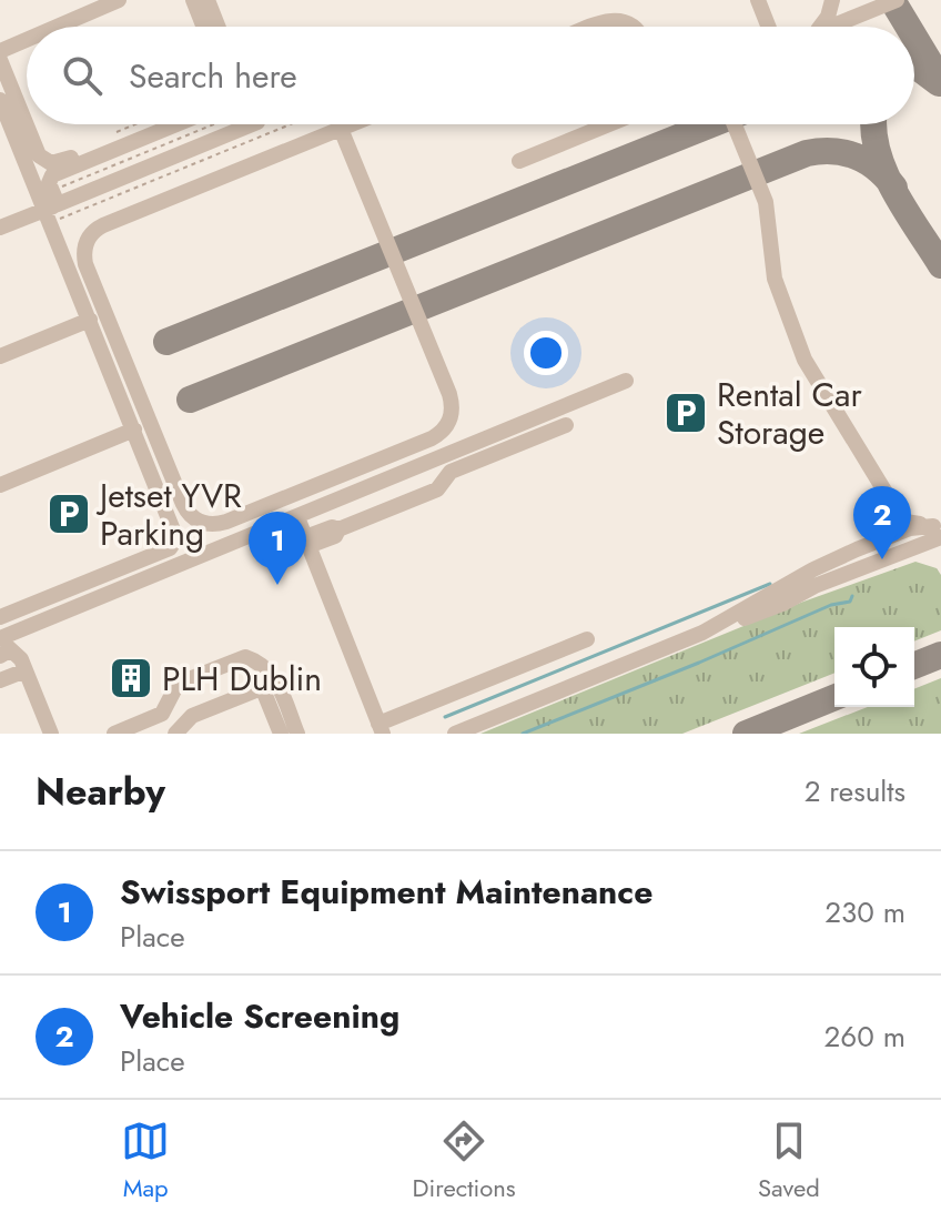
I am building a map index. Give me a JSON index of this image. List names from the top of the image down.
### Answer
{
  "places": {
    "parking": ["Rental Car Storage", "Jetset YVR Parking"],
    "building": ["PLH Dublin"]
  },
  "page": {
    "search": "Search here",
    "pins": ["2", "1"],
    "heading": ["Nearby", "2 results"],
    "list": [
      {
        "mark": "1",
        "name": "Swissport Equipment Maintenance",
        "note": "Place",
        "value": "230 m"
      },
      {
        "mark": "2",
        "name": "Vehicle Screening",
        "note": "Place",
        "value": "260 m"
      }
    ],
    "nav": ["Map", "Directions", "Saved"]
  }
}
